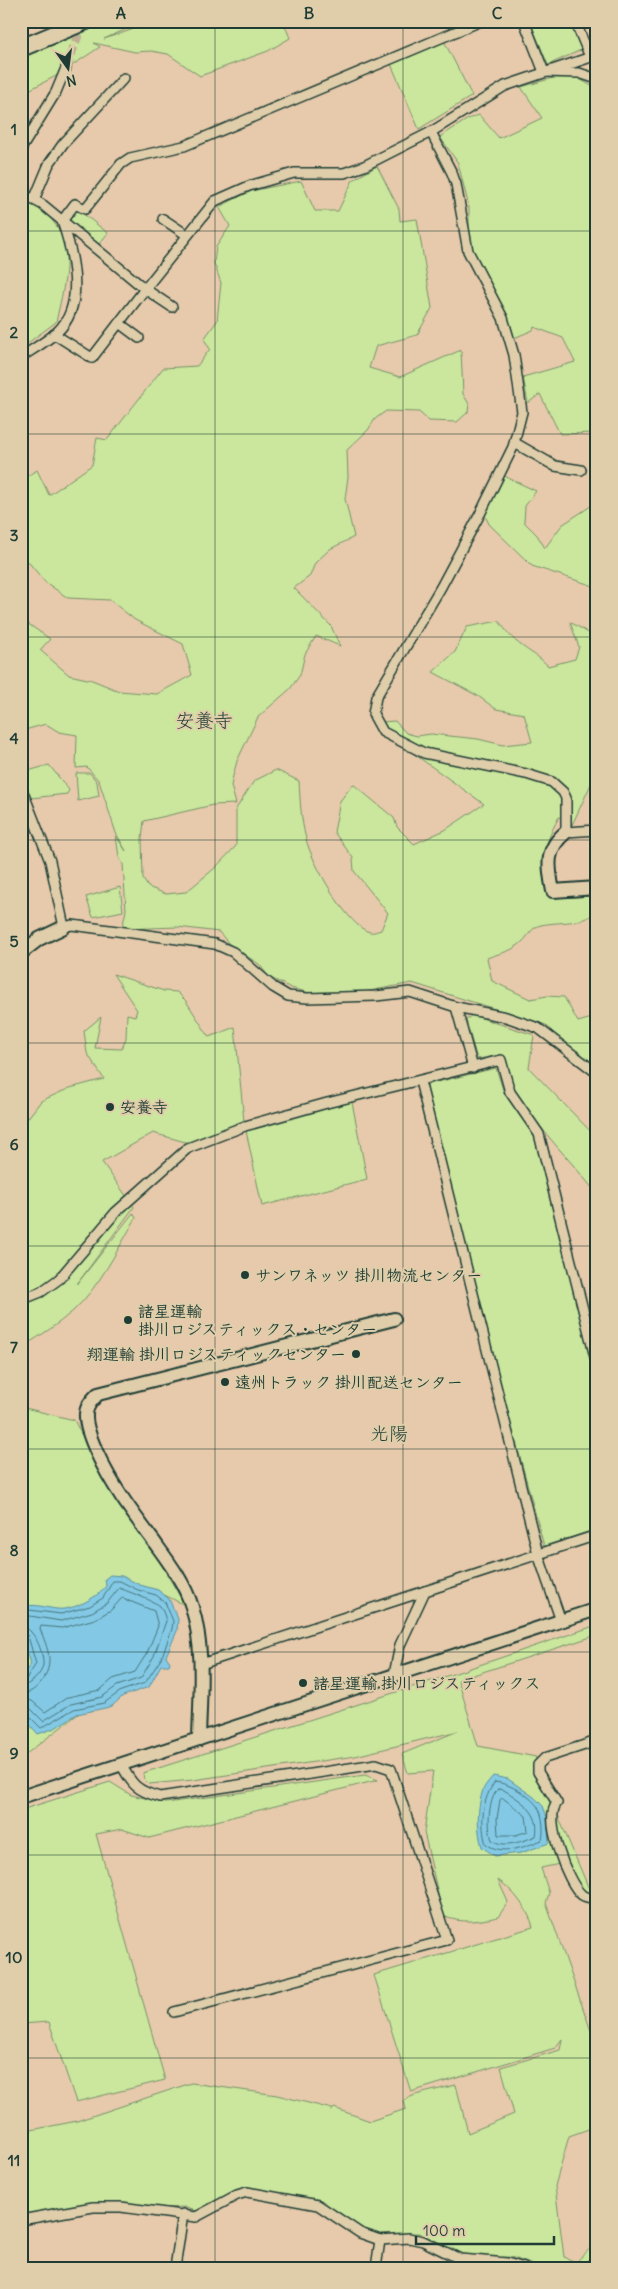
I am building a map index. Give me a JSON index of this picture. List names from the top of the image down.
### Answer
{
  "districts": ["安養寺", "光陽"],
  "places": [
    "安養寺",
    "サンワネッツ 掛川物流センター",
    "諸星運輸 掛川ロジスティックス・センター",
    "翔運輸 掛川ロジスティックセンター",
    "遠州トラック 掛川配送センター",
    "諸星運輸 掛川ロジスティックス"
  ],
  "scale_bar": "100 m",
  "north": "bottom",
  "grid": {
    "columns": ["A", "B", "C"],
    "rows": [
      "1",
      "2",
      "3",
      "4",
      "5",
      "6",
      "7",
      "8",
      "9",
      "10",
      "11"
    ]
  }
}
